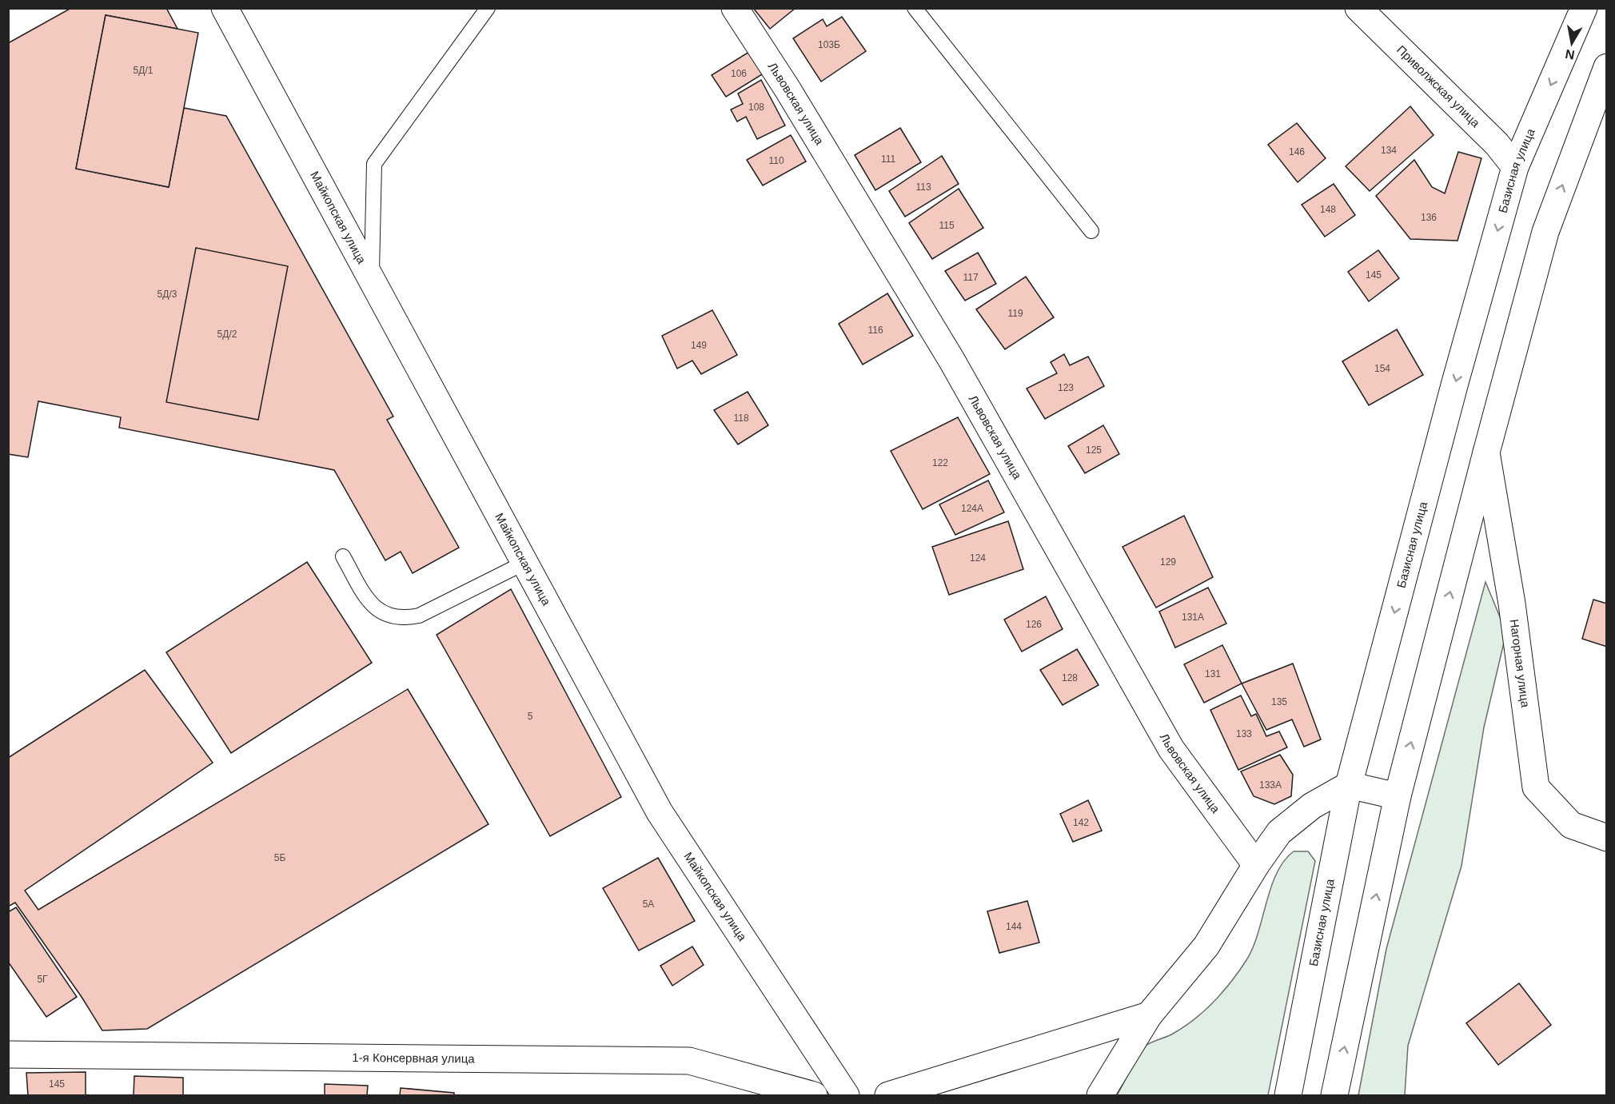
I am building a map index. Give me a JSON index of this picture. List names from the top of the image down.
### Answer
{
  "streets": {
    "street": [
      "Приволжская улица",
      "Львовская улица",
      "Базисная улица",
      "Майкопская улица",
      "Нагорная улица",
      "1-я Консервная улица"
    ]
  },
  "crossings": [
    ["Приволжская улица", "Базисная улица"]
  ],
  "house_numbers": [
    "103Б",
    "5Д/1",
    "106",
    "108",
    "134",
    "146",
    "111",
    "110",
    "113",
    "148",
    "136",
    "115",
    "145",
    "117",
    "5Д/3",
    "119",
    "116",
    "5Д/2",
    "149",
    "154",
    "123",
    "118",
    "125",
    "122",
    "124А",
    "124",
    "129",
    "131А",
    "126",
    "131",
    "128",
    "135",
    "5",
    "133",
    "133А",
    "142",
    "5Б",
    "5А",
    "144",
    "5Г",
    "145"
  ],
  "north": "bottom"
}
